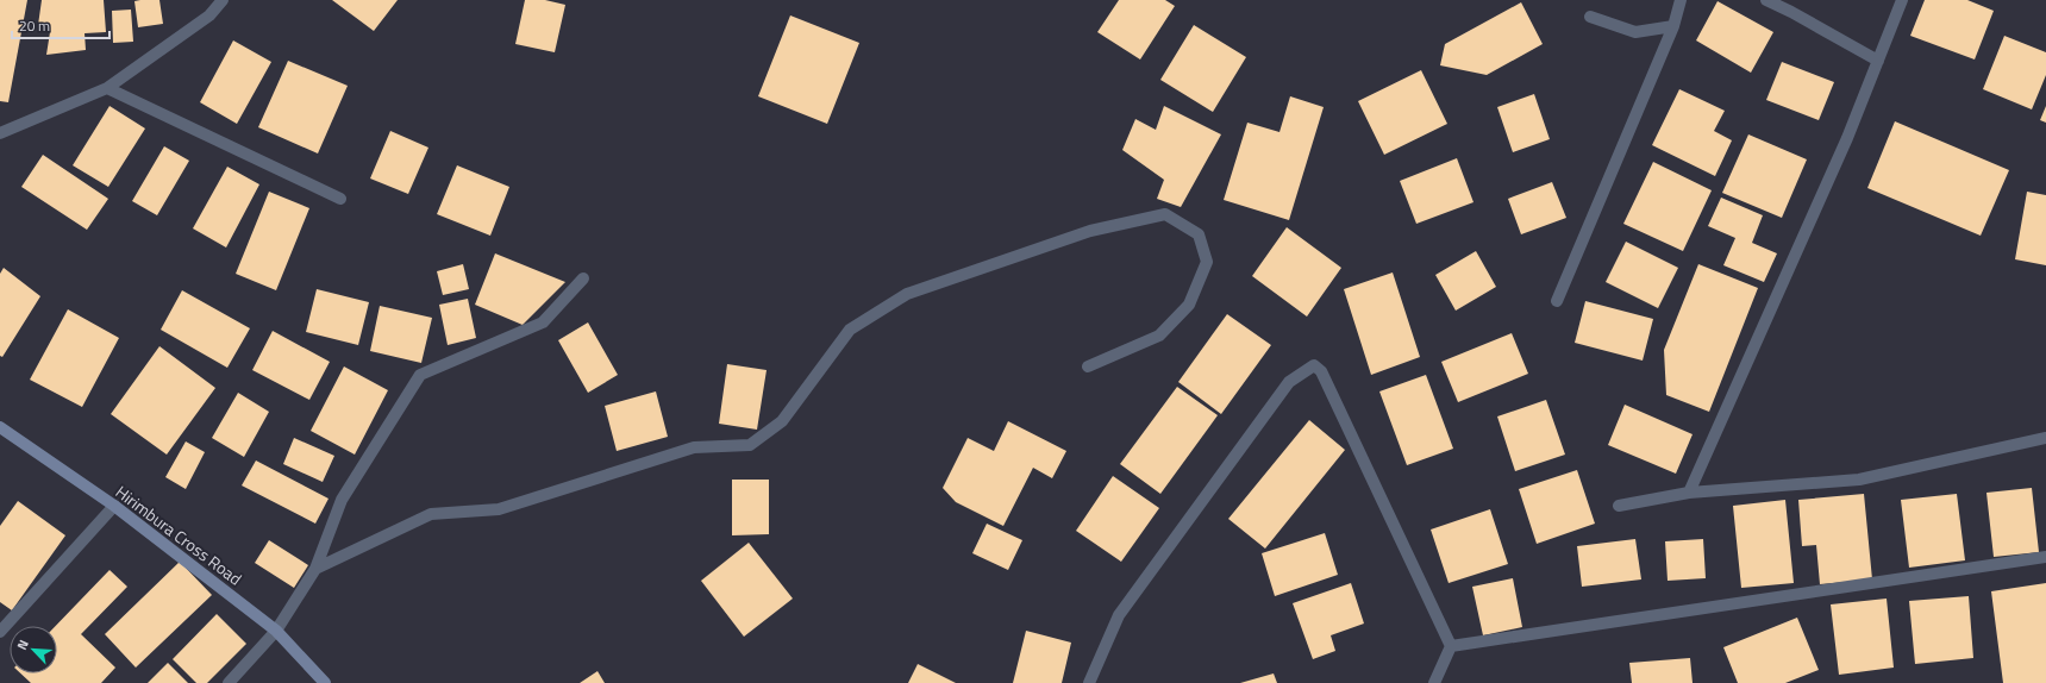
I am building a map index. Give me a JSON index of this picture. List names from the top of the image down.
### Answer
{
  "streets": {
    "main road": ["Hirimbura Cross Road"]
  },
  "scale_bar": "20 m",
  "north": "top left"
}
